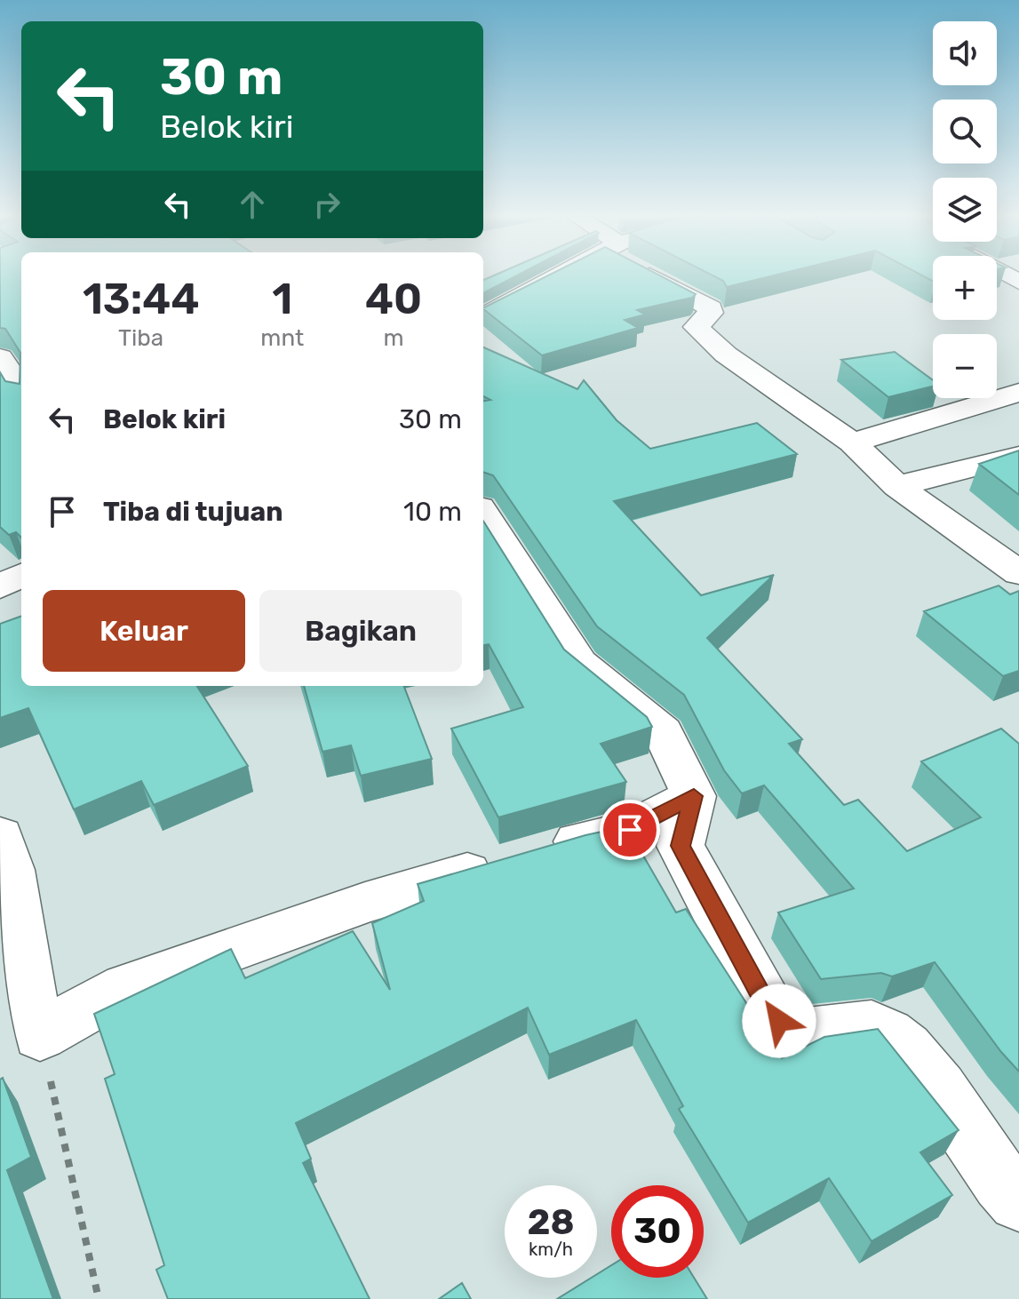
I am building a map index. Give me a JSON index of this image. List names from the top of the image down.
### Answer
{
  "page": {
    "map_buttons": ["+", "−"],
    "turn": ["30 m", "Belok kiri"],
    "eta": [
      "13:44",
      "Tiba",
      "1",
      "mnt",
      "40",
      "m"
    ],
    "list": [
      {
        "name": "Belok kiri",
        "value": "30 m"
      },
      {
        "name": "Tiba di tujuan",
        "value": "10 m"
      }
    ],
    "buttons": ["Keluar", "Bagikan"],
    "speed": "28 km/h",
    "limit": "30"
  }
}
